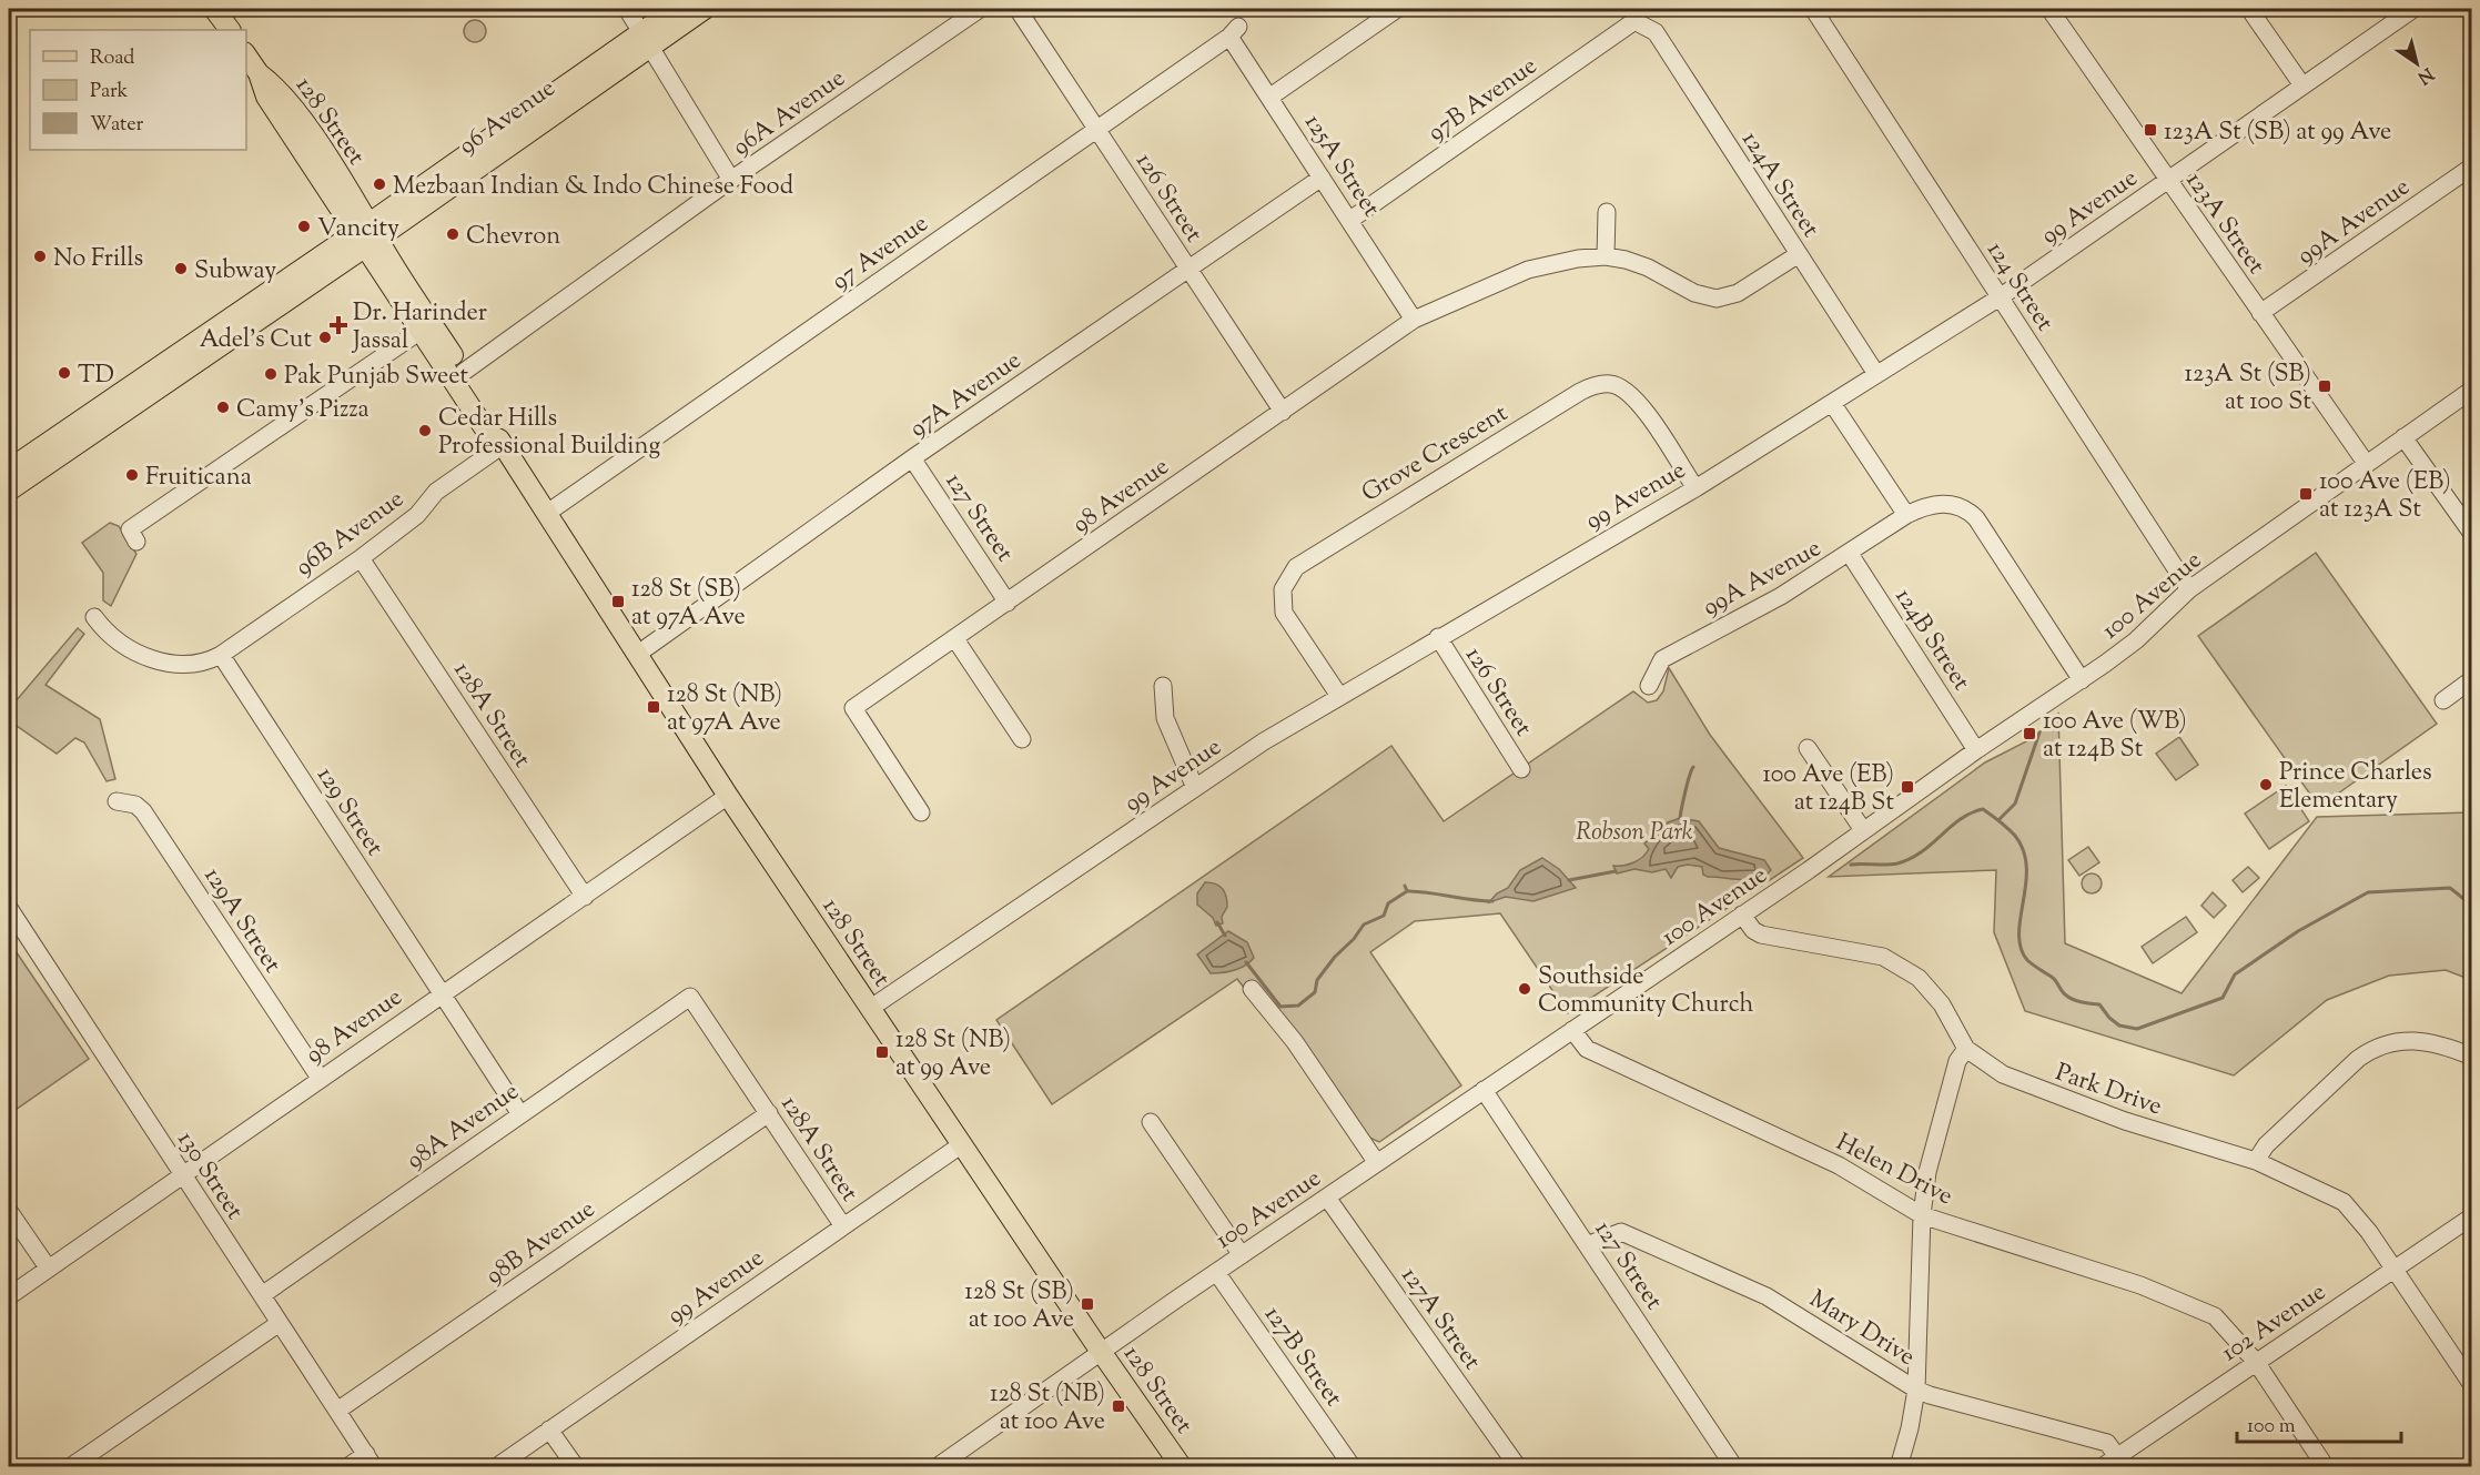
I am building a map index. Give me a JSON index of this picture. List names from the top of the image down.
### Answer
{
  "streets": {
    "main road": ["96 Avenue", "128 Street"],
    "street": [
      "97B Avenue",
      "96A Avenue",
      "125A Street",
      "124A Street",
      "126 Street",
      "99 Avenue",
      "99A Avenue",
      "123A Street",
      "97 Avenue",
      "124 Street",
      "97A Avenue",
      "Grove Crescent",
      "98 Avenue",
      "127 Street",
      "96B Avenue",
      "100 Avenue",
      "124B Street",
      "128A Street",
      "129 Street",
      "129A Street",
      "Park Drive",
      "98A Avenue",
      "Helen Drive",
      "130 Street",
      "98B Avenue",
      "127A Street",
      "102 Avenue",
      "Mary Drive",
      "127B Street"
    ]
  },
  "crossings": [
    ["97B Avenue", "125A Street"],
    ["97B Avenue", "124A Street"],
    ["96A Avenue", "128 Street"],
    ["96 Avenue", "128 Street"],
    ["128 Street", "99 Avenue"],
    ["128 Street", "97 Avenue"],
    ["128 Street", "97A Avenue"],
    ["128 Street", "98 Avenue"],
    ["128 Street", "96B Avenue"],
    ["128 Street", "100 Avenue"],
    ["125A Street", "97 Avenue"],
    ["125A Street", "97A Avenue"],
    ["125A Street", "98 Avenue"],
    ["124A Street", "99 Avenue"],
    ["126 Street", "99 Avenue"],
    ["126 Street", "97 Avenue"],
    ["126 Street", "97A Avenue"],
    ["126 Street", "98 Avenue"],
    ["99 Avenue", "123A Street"],
    ["99 Avenue", "124 Street"],
    ["99 Avenue", "Grove Crescent"],
    ["99 Avenue", "128A Street"],
    ["99A Avenue", "123A Street"],
    ["99A Avenue", "124B Street"],
    ["123A Street", "100 Avenue"],
    ["124 Street", "100 Avenue"],
    ["97A Avenue", "127 Street"],
    ["98 Avenue", "127 Street"],
    ["98 Avenue", "128A Street"],
    ["98 Avenue", "129 Street"],
    ["98 Avenue", "129A Street"],
    ["98 Avenue", "130 Street"],
    ["127 Street", "100 Avenue"],
    ["127 Street", "Mary Drive"],
    ["96B Avenue", "128A Street"],
    ["96B Avenue", "129 Street"],
    ["100 Avenue", "124B Street"],
    ["100 Avenue", "Park Drive"],
    ["100 Avenue", "Helen Drive"],
    ["100 Avenue", "127A Street"],
    ["100 Avenue", "127B Street"],
    ["128A Street", "98A Avenue"],
    ["128A Street", "98B Avenue"],
    ["129 Street", "98A Avenue"],
    ["Park Drive", "102 Avenue"],
    ["98A Avenue", "130 Street"],
    ["Helen Drive", "102 Avenue"],
    ["130 Street", "98B Avenue"],
    ["102 Avenue", "Mary Drive"]
  ],
  "parks": ["Robson Park"],
  "places": {
    "transit": [
      "123A St (SB) at 99 Ave",
      "123A St (SB) at 100 St",
      "100 Ave (EB) at 123A St",
      "128 St (SB) at 97A Ave",
      "128 St (NB) at 97A Ave",
      "100 Ave (WB) at 124B St",
      "100 Ave (EB) at 124B St",
      "128 St (NB) at 99 Ave",
      "128 St (SB) at 100 Ave",
      "128 St (NB) at 100 Ave"
    ],
    "other": [
      "Mezbaan Indian & Indo Chinese Food",
      "Vancity",
      "Chevron",
      "No Frills",
      "Subway",
      "Adel's Cut",
      "TD",
      "Pak Punjab Sweet",
      "Camy's Pizza",
      "Cedar Hills Professional Building",
      "Fruiticana",
      "Prince Charles Elementary",
      "Southside Community Church"
    ],
    "health": ["Dr. Harinder Jassal"]
  },
  "legend": ["Road", "Park", "Water"],
  "scale_bar": "100 m",
  "north": "bottom right"
}
